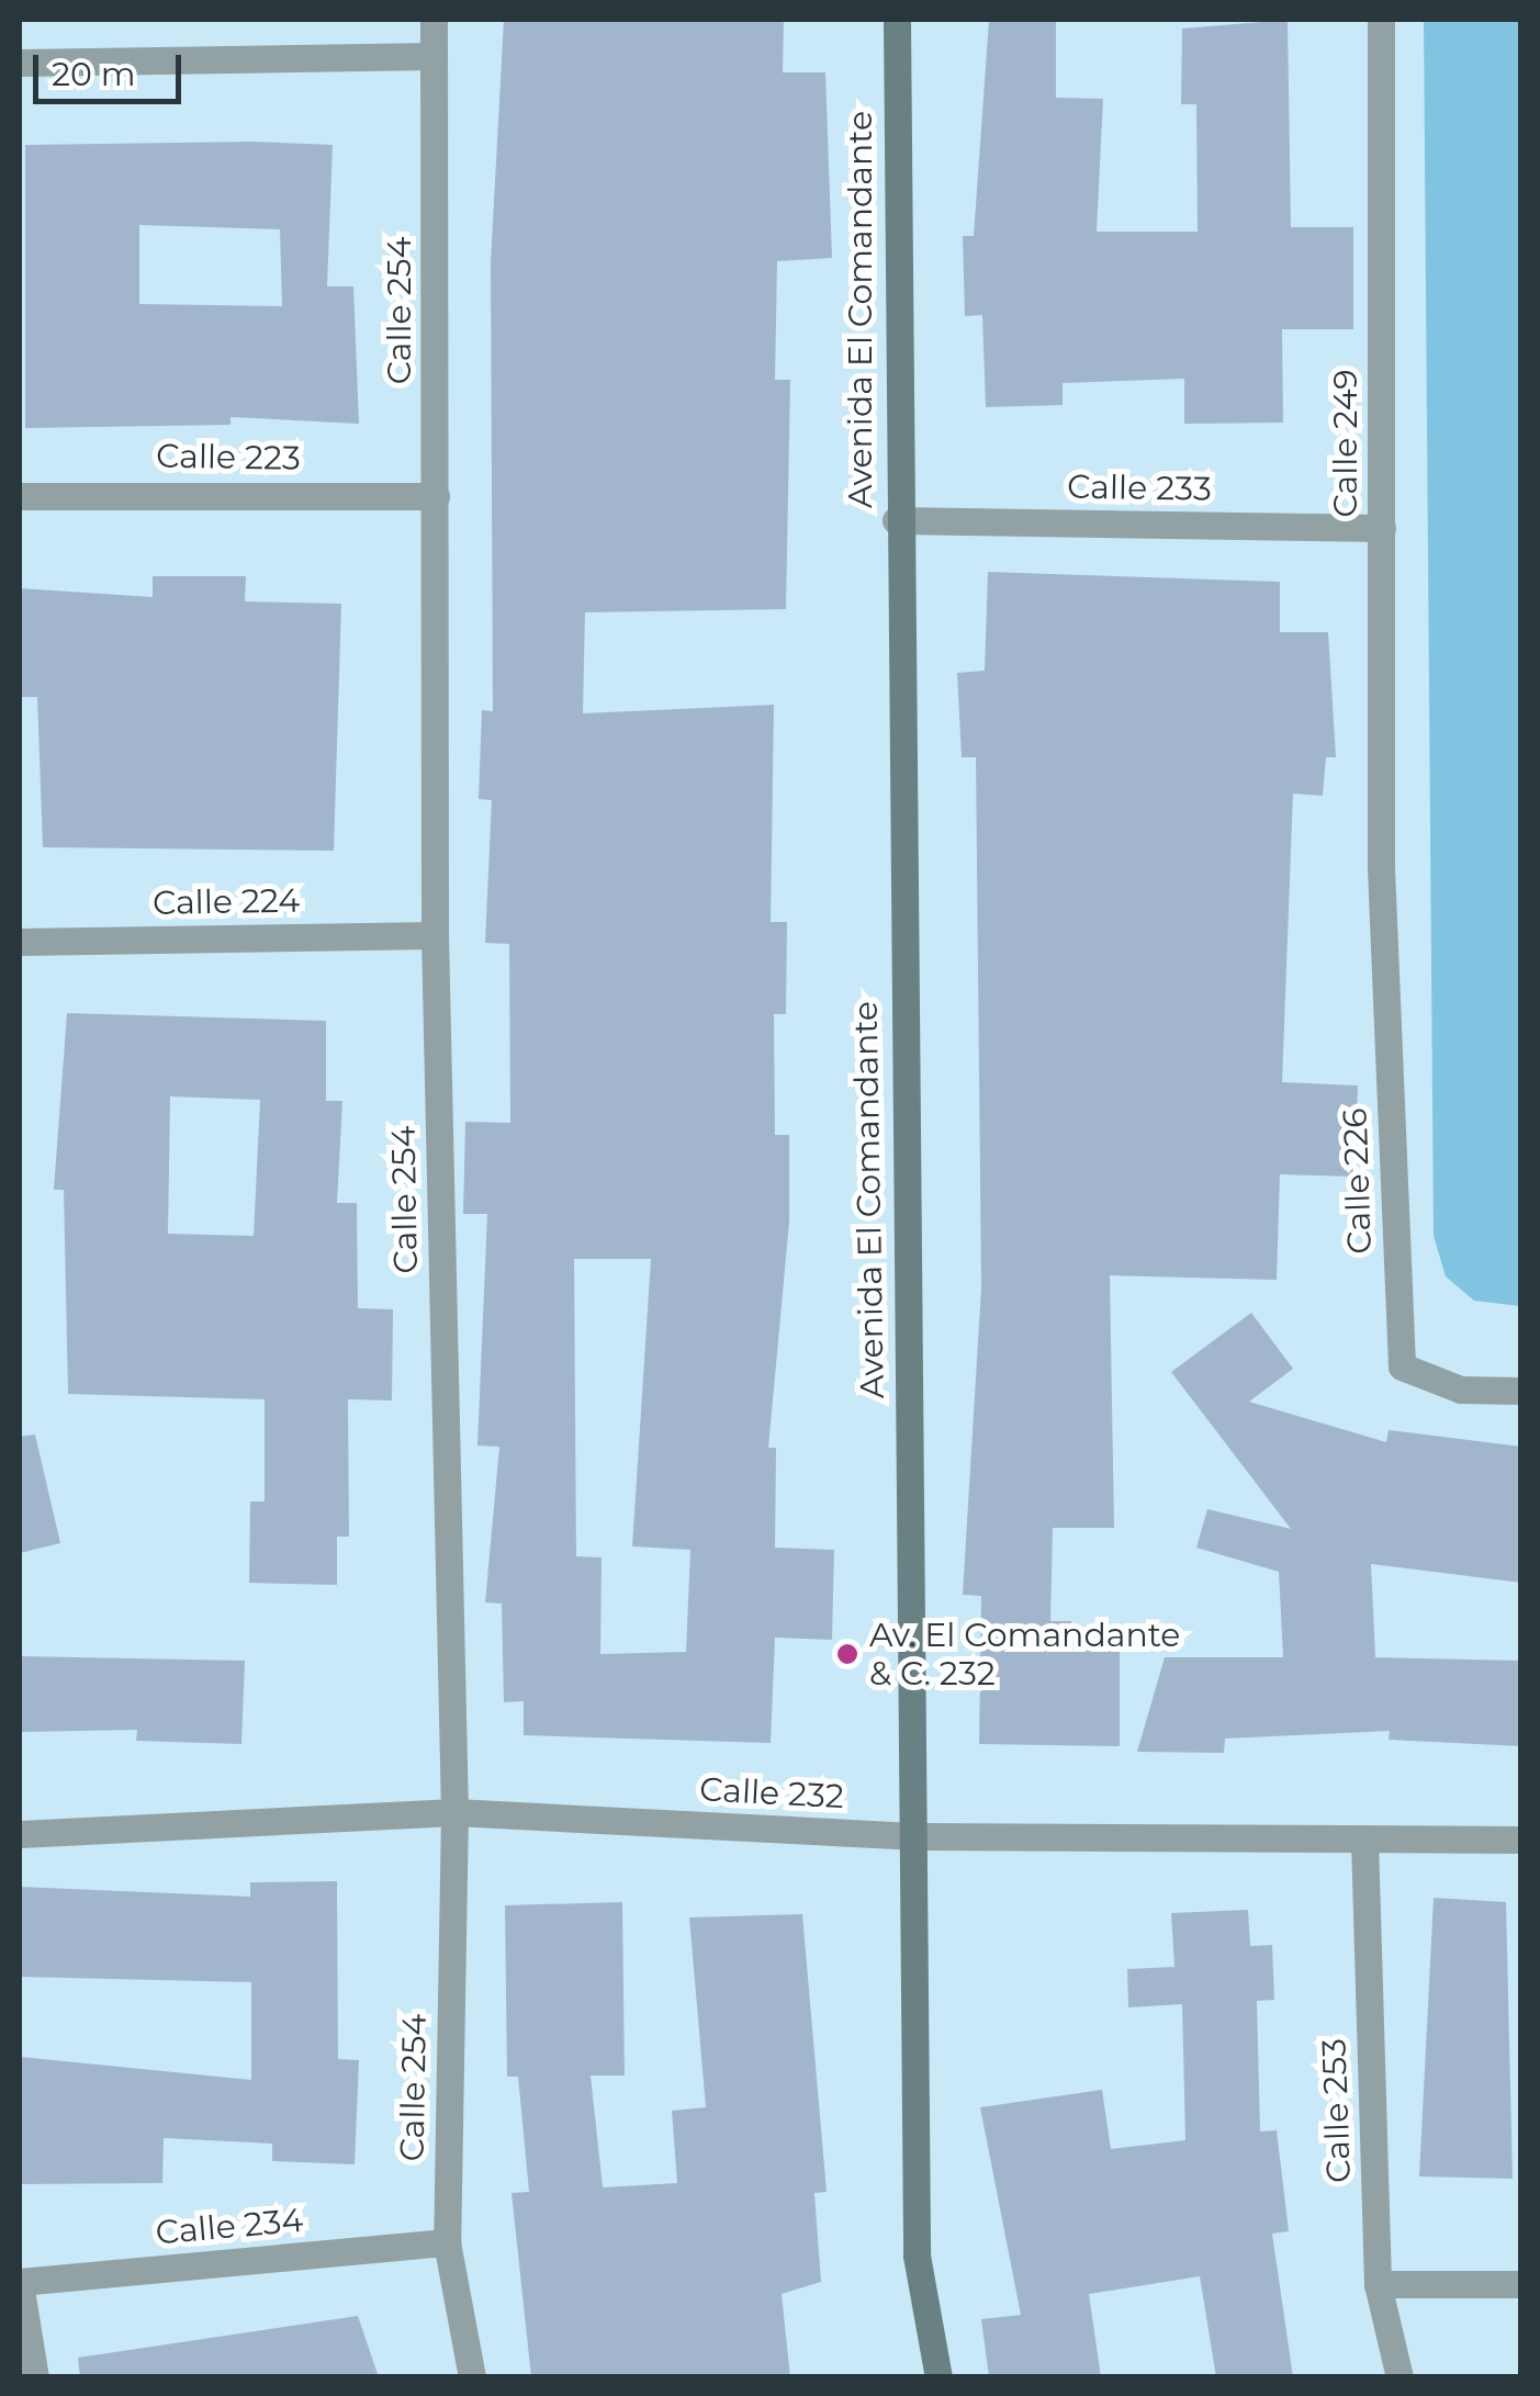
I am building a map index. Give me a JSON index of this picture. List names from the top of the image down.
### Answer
{
  "streets": {
    "street": [
      "Avenida El Comandante",
      "Calle 254",
      "Calle 249",
      "Calle 223",
      "Calle 233",
      "Calle 224",
      "Calle 226",
      "Calle 232",
      "Calle 253",
      "Calle 234"
    ]
  },
  "crossings": [
    ["Avenida El Comandante", "Calle 233"],
    ["Avenida El Comandante", "Calle 232"],
    ["Calle 254", "Calle 223"],
    ["Calle 254", "Calle 224"],
    ["Calle 254", "Calle 232"],
    ["Calle 254", "Calle 234"],
    ["Calle 249", "Calle 233"],
    ["Calle 249", "Calle 226"],
    ["Calle 232", "Calle 253"]
  ],
  "places": ["Av. El Comandante & C. 232"],
  "scale_bar": "20 m"
}
